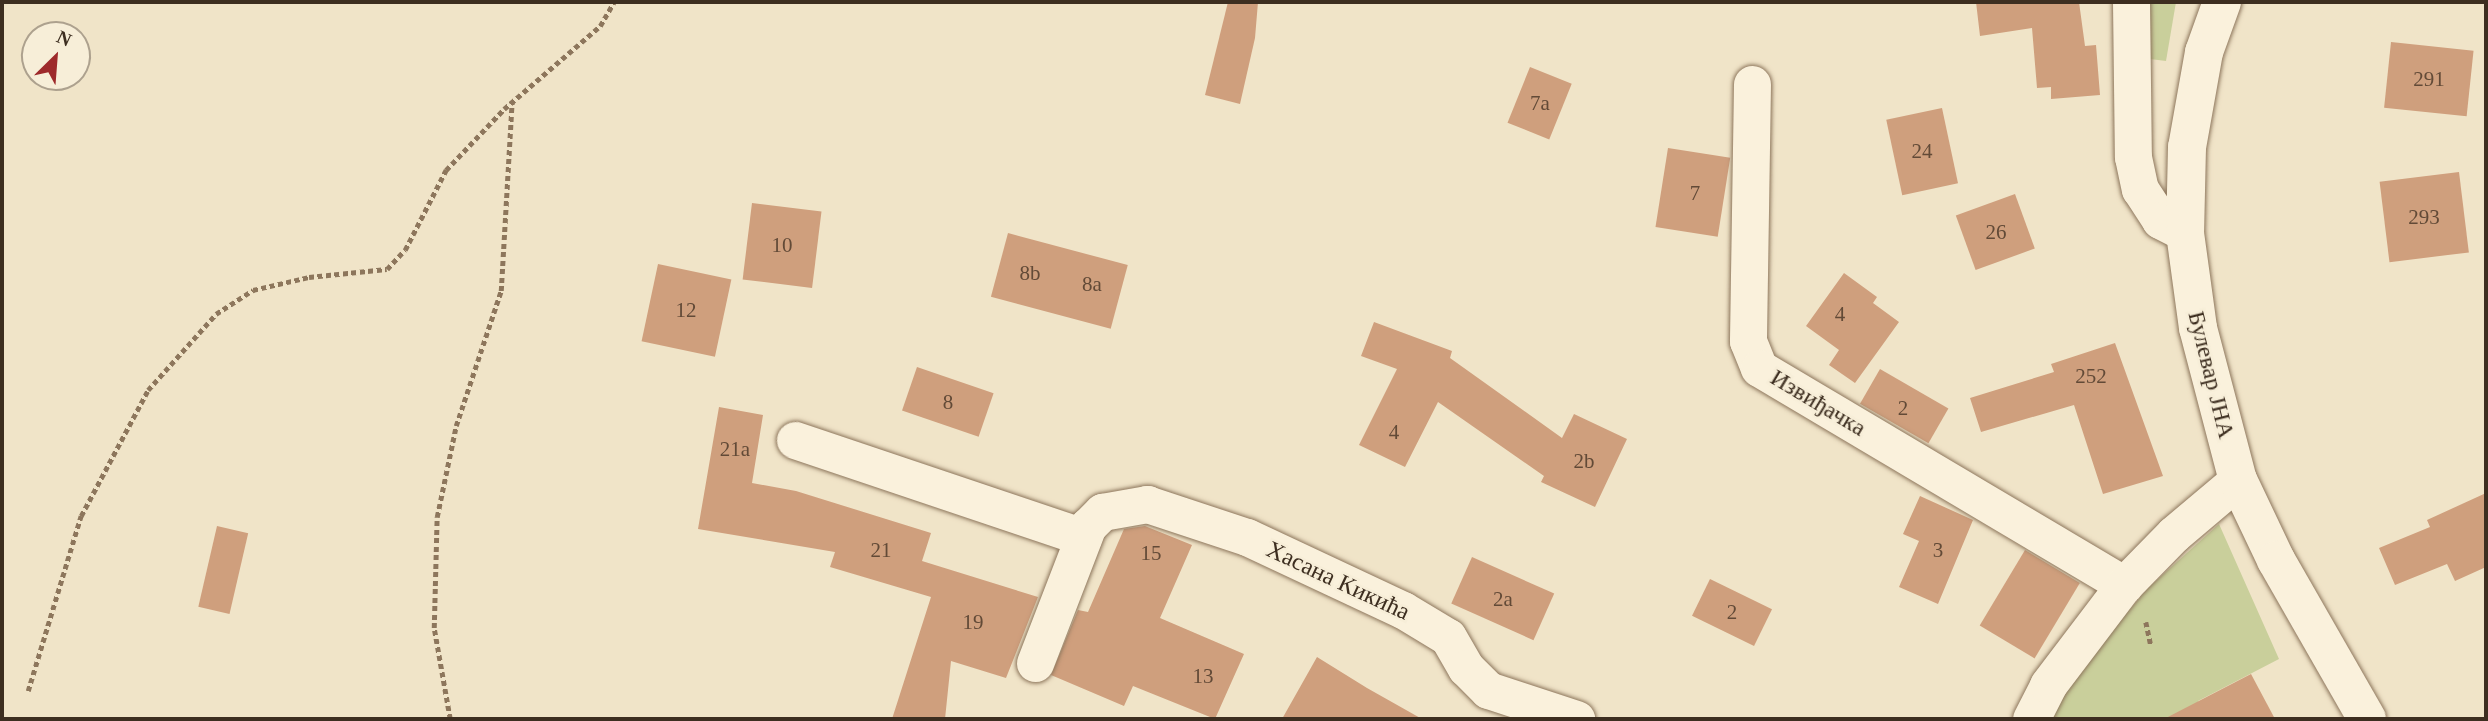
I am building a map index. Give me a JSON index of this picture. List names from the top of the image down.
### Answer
{
  "streets": {
    "main road": ["Булевар ЈНА"],
    "street": ["Извиђачка", "Хасана Кикића"]
  },
  "house_numbers": [
    "291",
    "7a",
    "24",
    "7",
    "293",
    "26",
    "10",
    "8b",
    "8a",
    "12",
    "4",
    "252",
    "8",
    "2",
    "4",
    "21a",
    "2b",
    "21",
    "3",
    "15",
    "2a",
    "2",
    "19",
    "13"
  ],
  "north": "top right"
}
